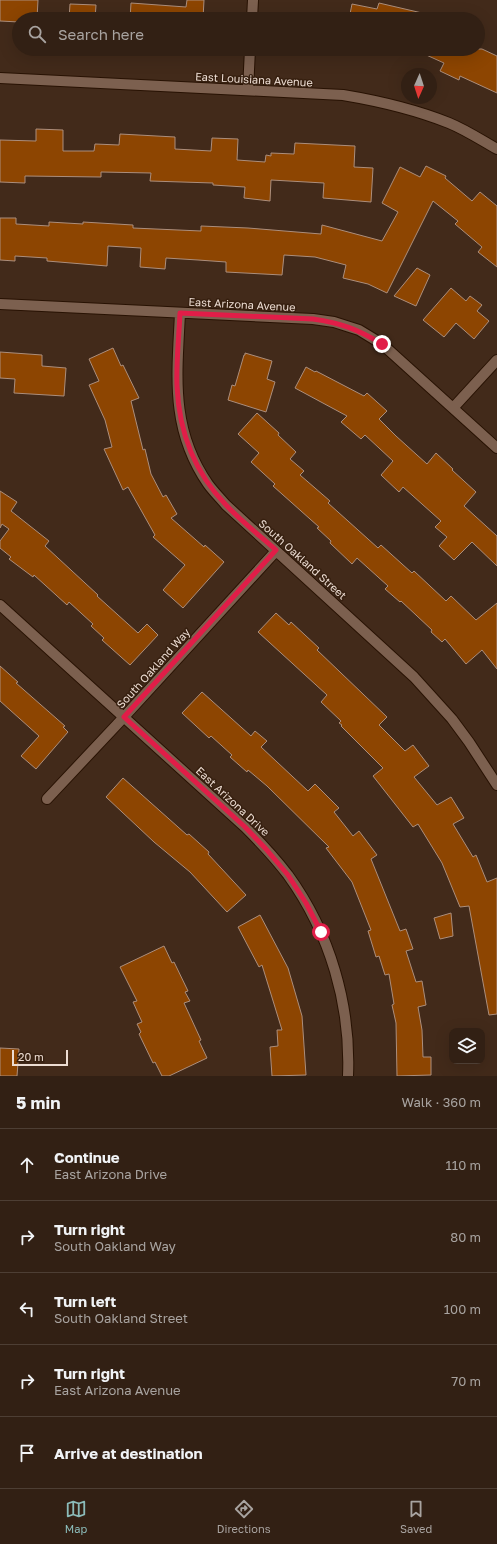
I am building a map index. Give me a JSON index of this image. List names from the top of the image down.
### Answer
{
  "streets": {
    "street": [
      "East Louisiana Avenue",
      "East Arizona Avenue",
      "South Oakland Street",
      "South Oakland Way",
      "East Arizona Drive"
    ]
  },
  "crossings": [
    ["East Arizona Avenue", "South Oakland Street"],
    ["South Oakland Street", "South Oakland Way"],
    ["South Oakland Way", "East Arizona Drive"]
  ],
  "scale_bar": "20 m",
  "north": "bottom",
  "page": {
    "search": "Search here",
    "scale": "20 m",
    "heading": ["5 min", "Walk · 360 m"],
    "list": [
      ["Continue", "East Arizona Drive", "110 m"],
      ["Turn right", "South Oakland Way", "80 m"],
      ["Turn left", "South Oakland Street", "100 m"],
      ["Turn right", "East Arizona Avenue", "70 m"],
      "Arrive at destination"
    ],
    "nav": ["Map", "Directions", "Saved"]
  }
}
